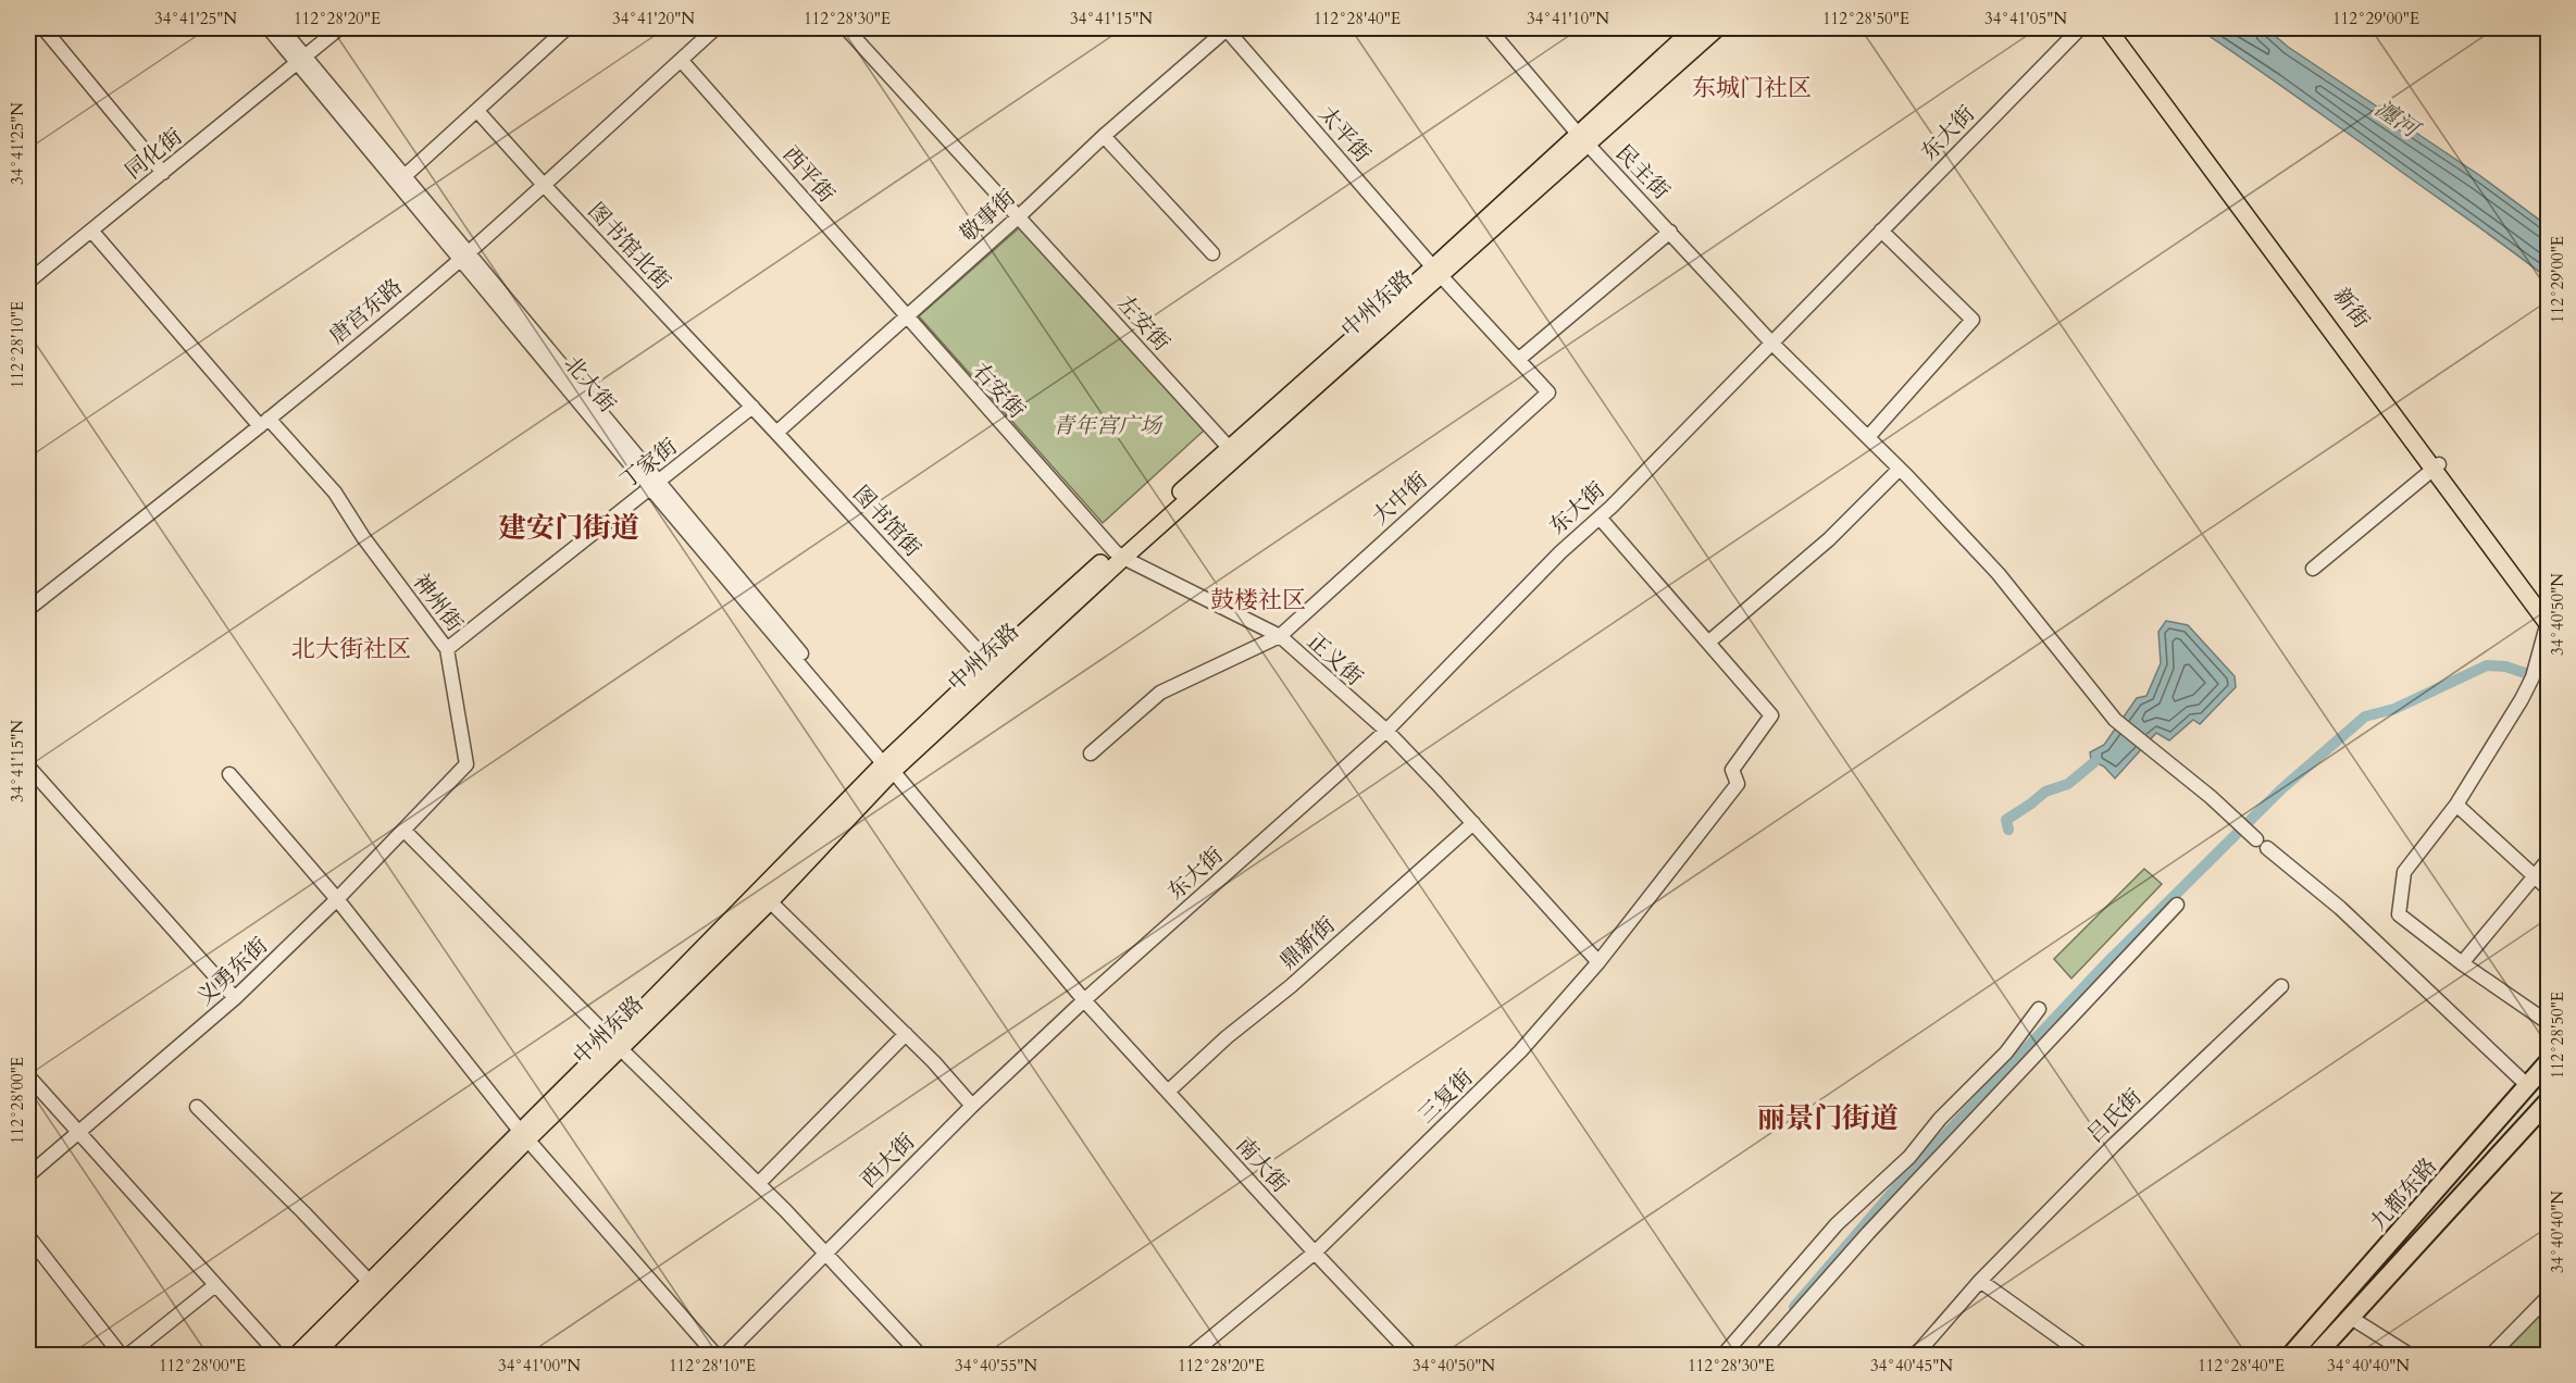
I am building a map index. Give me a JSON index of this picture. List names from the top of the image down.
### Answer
{
  "streets": {
    "highway": ["九都东路"],
    "main road": ["中州东路", "新街"],
    "street": [
      "东大街",
      "太平街",
      "同化街",
      "民主街",
      "西平街",
      "敬事街",
      "图书馆北街",
      "唐宫东路",
      "左安街",
      "北大街",
      "右安街",
      "丁家街",
      "大中街",
      "图书馆街",
      "神州街",
      "正义街",
      "鼎新街",
      "义勇东街",
      "三复街",
      "吕氏街",
      "西大街",
      "南大街"
    ]
  },
  "crossings": [
    ["东大街", "民主街"],
    ["东大街", "北大街"],
    ["东大街", "正义街"],
    ["东大街", "西大街"],
    ["东大街", "南大街"],
    ["太平街", "敬事街"],
    ["太平街", "中州东路"],
    ["太平街", "大中街"],
    ["同化街", "北大街"],
    ["同化街", "神州街"],
    ["民主街", "中州东路"],
    ["民主街", "九都东路"],
    ["西平街", "敬事街"],
    ["西平街", "唐宫东路"],
    ["西平街", "右安街"],
    ["敬事街", "左安街"],
    ["敬事街", "右安街"],
    ["敬事街", "图书馆街"],
    ["图书馆北街", "唐宫东路"],
    ["图书馆北街", "丁家街"],
    ["图书馆北街", "图书馆街"],
    ["中州东路", "左安街"],
    ["中州东路", "北大街"],
    ["中州东路", "右安街"],
    ["中州东路", "图书馆街"],
    ["中州东路", "正义街"],
    ["唐宫东路", "北大街"],
    ["唐宫东路", "神州街"],
    ["北大街", "丁家街"],
    ["北大街", "西大街"],
    ["北大街", "南大街"],
    ["右安街", "正义街"],
    ["丁家街", "图书馆街"],
    ["丁家街", "神州街"],
    ["大中街", "正义街"],
    ["神州街", "义勇东街"],
    ["正义街", "鼎新街"],
    ["正义街", "三复街"],
    ["鼎新街", "南大街"],
    ["三复街", "南大街"],
    ["西大街", "南大街"]
  ],
  "districts": [
    "东城门社区",
    "建安门街道",
    "鼓楼社区",
    "北大街社区",
    "丽景门街道"
  ],
  "water": ["瀍河"],
  "parks": ["青年宫广场"],
  "coordinates": [
    "34°41'25\"N",
    "112°28'20\"E",
    "34°41'20\"N",
    "112°28'30\"E",
    "34°41'15\"N",
    "112°28'40\"E",
    "34°41'10\"N",
    "112°28'50\"E",
    "34°41'05\"N",
    "112°29'00\"E",
    "112°28'10\"E",
    "34°40'50\"N",
    "112°28'00\"E",
    "34°40'40\"N",
    "34°41'00\"N",
    "34°40'55\"N",
    "34°40'45\"N"
  ]
}
